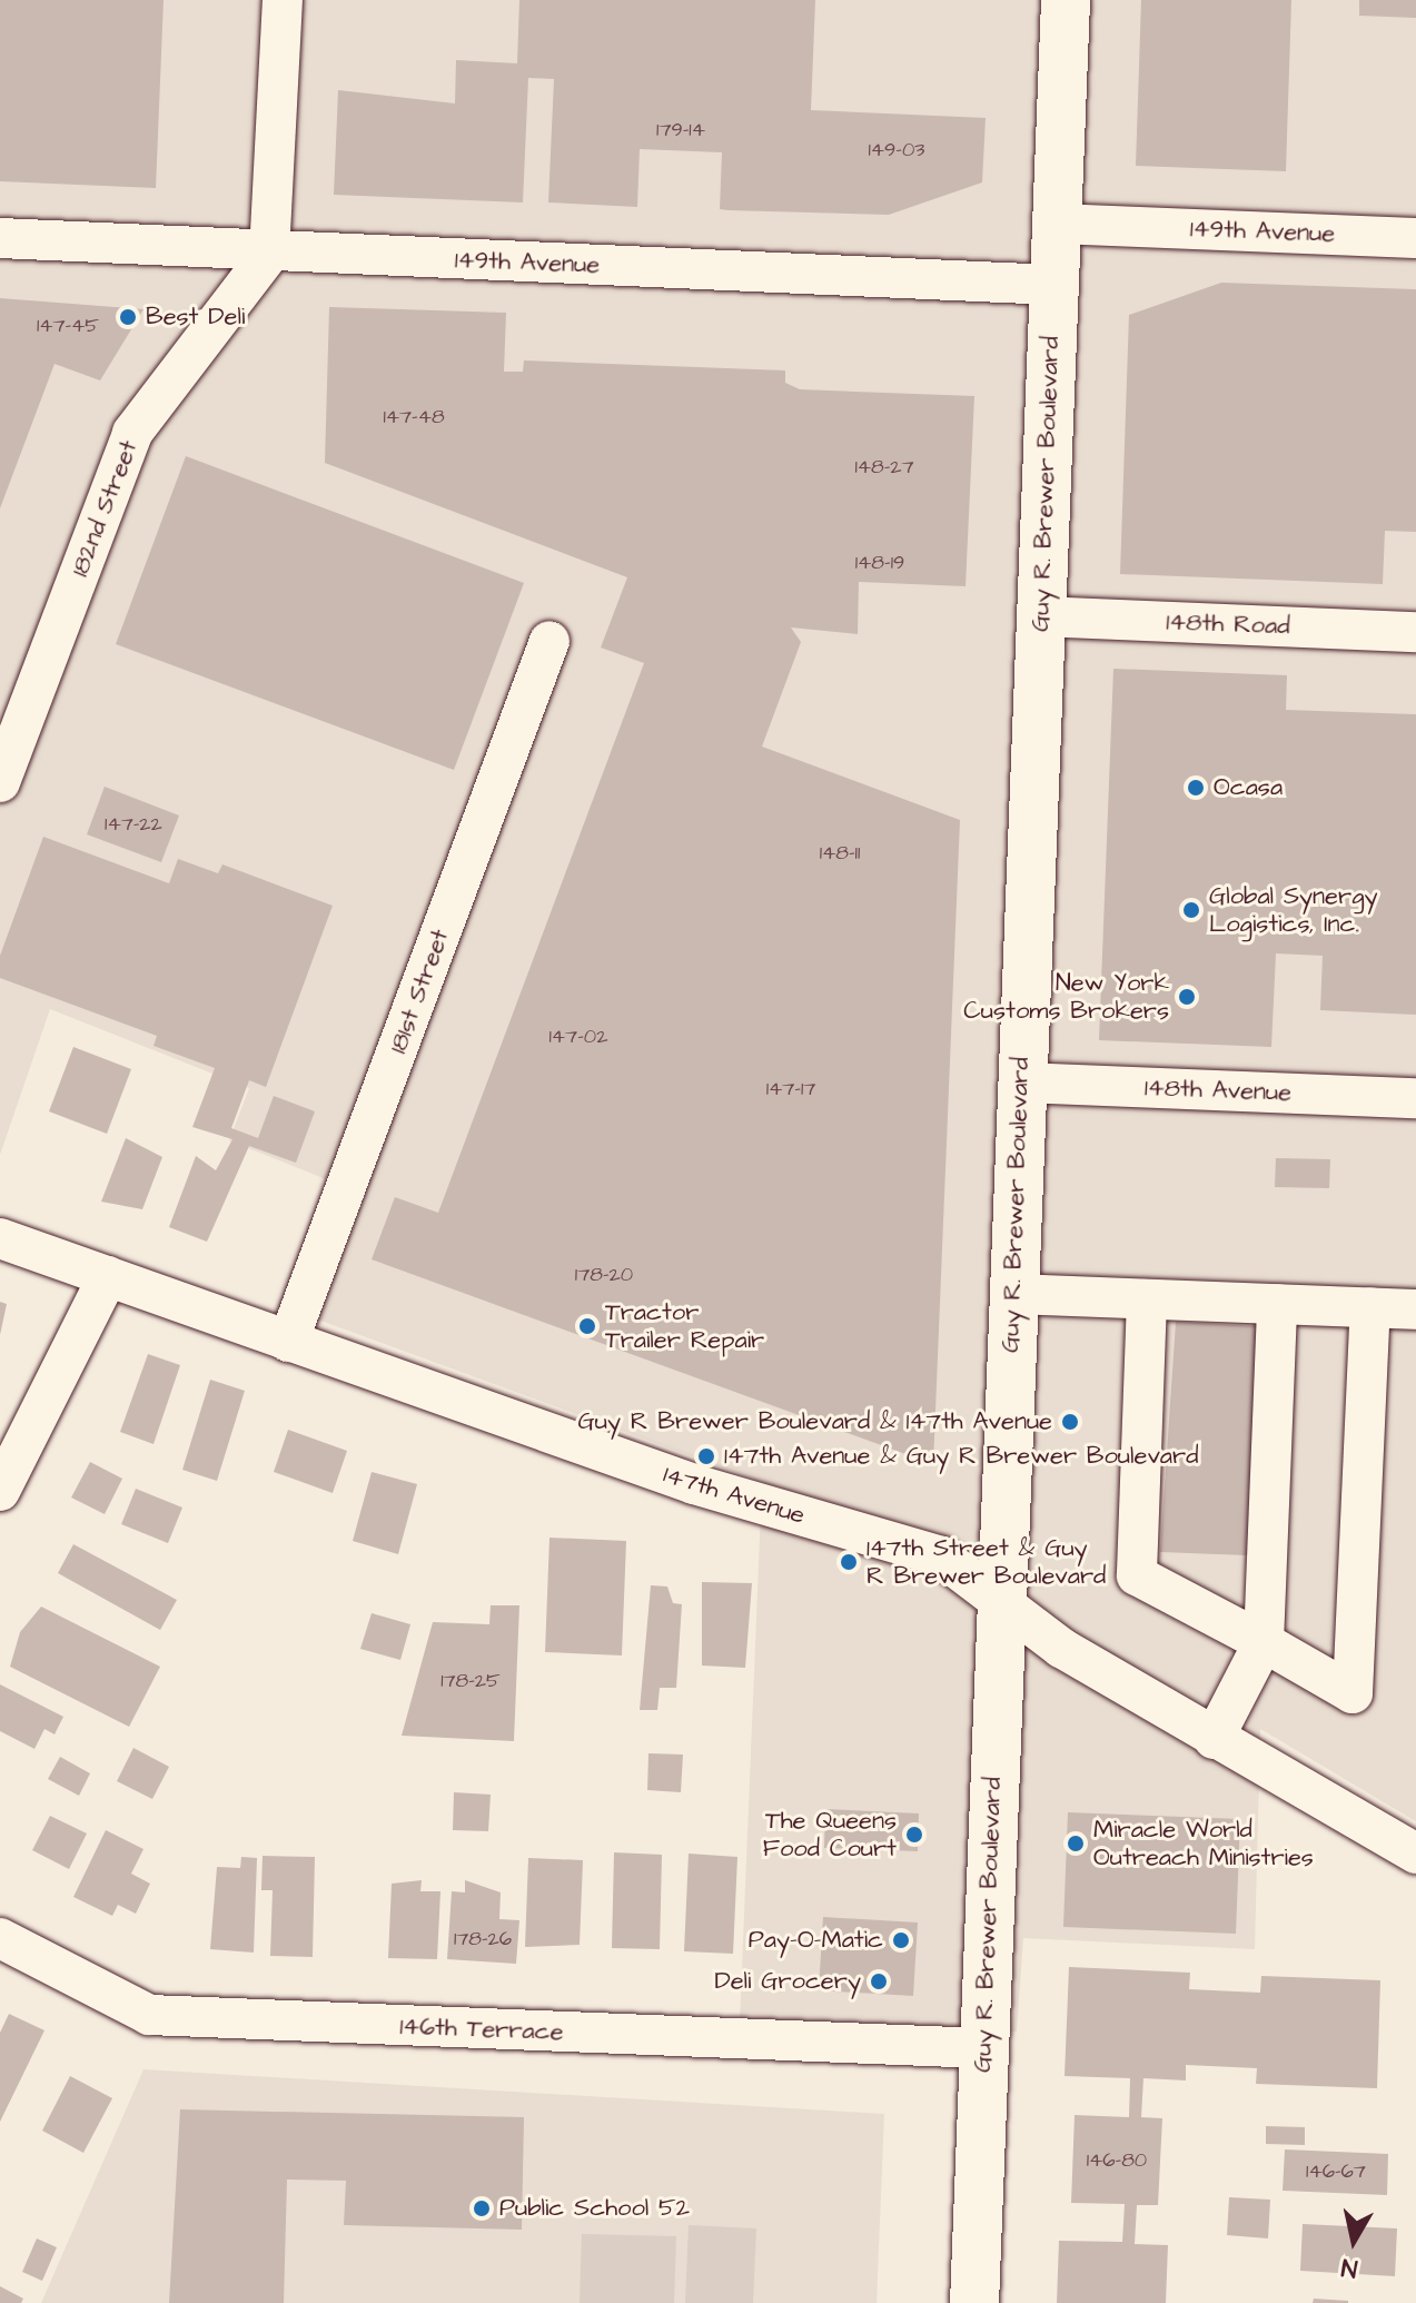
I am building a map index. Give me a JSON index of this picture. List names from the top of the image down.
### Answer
{
  "streets": {
    "main road": ["Guy R. Brewer Boulevard"],
    "street": [
      "149th Avenue",
      "182nd Street",
      "148th Road",
      "181st Street",
      "148th Avenue",
      "147th Avenue",
      "146th Terrace"
    ]
  },
  "crossings": [
    ["149th Avenue", "Guy R. Brewer Boulevard"],
    ["149th Avenue", "182nd Street"],
    ["Guy R. Brewer Boulevard", "148th Road"],
    ["Guy R. Brewer Boulevard", "148th Avenue"],
    ["Guy R. Brewer Boulevard", "147th Avenue"],
    ["Guy R. Brewer Boulevard", "146th Terrace"],
    ["181st Street", "147th Avenue"]
  ],
  "places": [
    "Best Deli",
    "Ocasa",
    "Global Synergy Logistics, Inc.",
    "New York Customs Brokers",
    "Tractor Trailer Repair",
    "Guy R Brewer Boulevard & 147th Avenue",
    "147th Avenue & Guy R Brewer Boulevard",
    "147th Street & Guy R Brewer Boulevard",
    "The Queens Food Court",
    "Miracle World Outreach Ministries",
    "Pay-O-Matic",
    "Deli Grocery",
    "Public School 52"
  ],
  "house_numbers": [
    "179-14",
    "149-03",
    "147-45",
    "147-48",
    "148-27",
    "148-19",
    "147-22",
    "148-11",
    "147-02",
    "147-17",
    "178-20",
    "178-25",
    "178-26",
    "146-80",
    "146-67"
  ],
  "north": "bottom"
}
